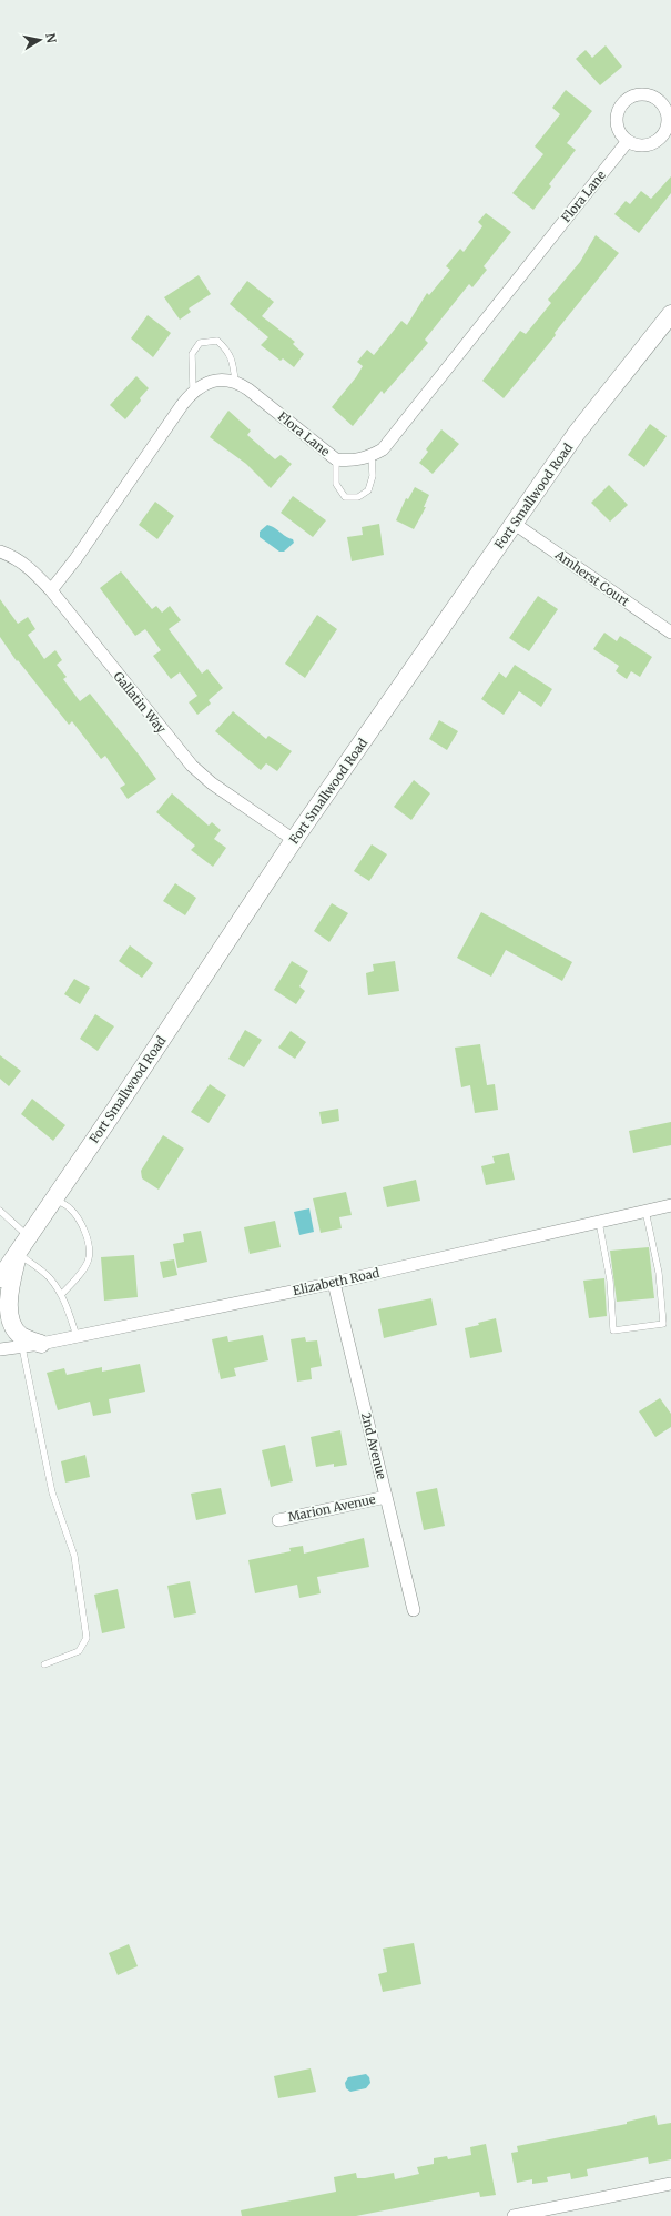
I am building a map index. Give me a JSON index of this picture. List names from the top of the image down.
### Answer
{
  "streets": {
    "main road": ["Fort Smallwood Road"],
    "street": [
      "Flora Lane",
      "Amherst Court",
      "Gallatin Way",
      "Elizabeth Road",
      "2nd Avenue",
      "Marion Avenue"
    ]
  },
  "crossings": [
    ["Fort Smallwood Road", "Amherst Court"],
    ["Fort Smallwood Road", "Gallatin Way"],
    ["Elizabeth Road", "2nd Avenue"],
    ["2nd Avenue", "Marion Avenue"]
  ],
  "north": "right"
}
